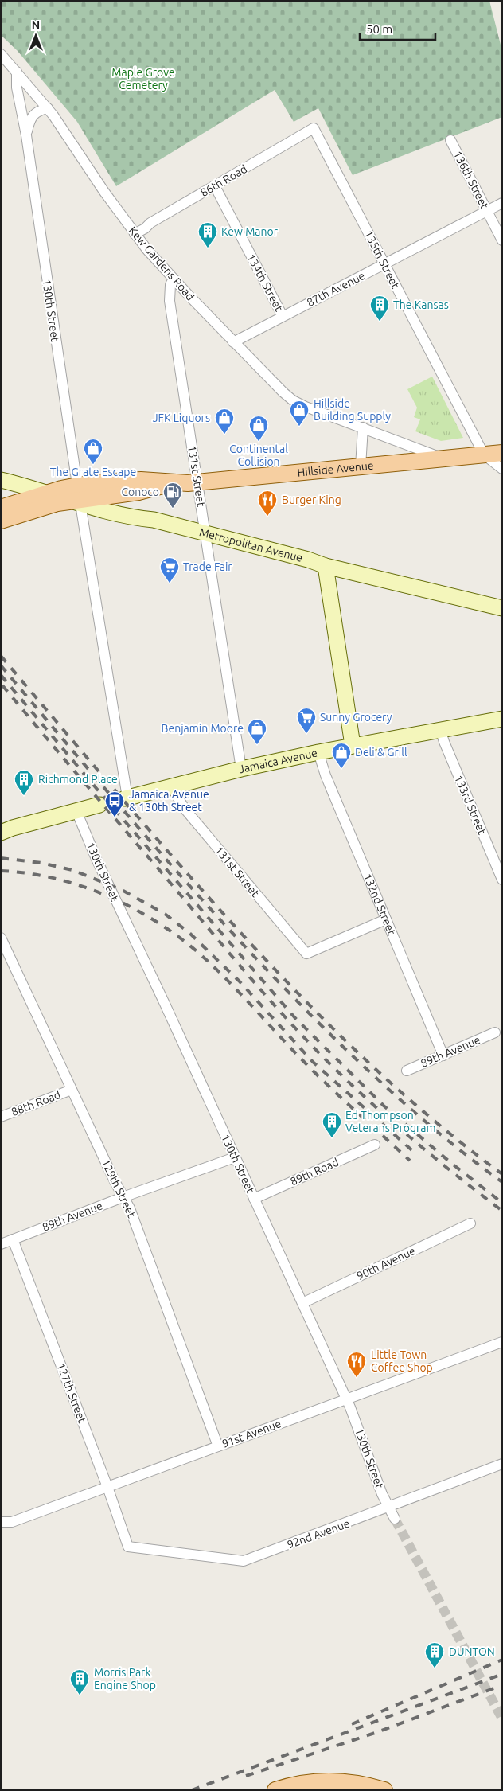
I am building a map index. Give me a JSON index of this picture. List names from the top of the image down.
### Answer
{
  "streets": {
    "main road": ["Hillside Avenue", "Metropolitan Avenue", "Jamaica Avenue"],
    "street": [
      "136th Street",
      "86th Road",
      "135th Street",
      "Kew Gardens Road",
      "134th Street",
      "87th Avenue",
      "130th Street",
      "131st Street",
      "133rd Street",
      "132nd Street",
      "89th Avenue",
      "88th Road",
      "89th Road",
      "129th Street",
      "90th Avenue",
      "127th Street",
      "91st Avenue",
      "92nd Avenue"
    ]
  },
  "crossings": [
    ["136th Street", "87th Avenue"],
    ["86th Road", "135th Street"],
    ["86th Road", "Kew Gardens Road"],
    ["86th Road", "134th Street"],
    ["135th Street", "87th Avenue"],
    ["135th Street", "Hillside Avenue"],
    ["Kew Gardens Road", "87th Avenue"],
    ["Kew Gardens Road", "130th Street"],
    ["Kew Gardens Road", "Hillside Avenue"],
    ["Kew Gardens Road", "131st Street"],
    ["134th Street", "87th Avenue"],
    ["130th Street", "Hillside Avenue"],
    ["130th Street", "89th Avenue"],
    ["130th Street", "89th Road"],
    ["130th Street", "90th Avenue"],
    ["130th Street", "91st Avenue"],
    ["130th Street", "92nd Avenue"],
    ["Hillside Avenue", "131st Street"],
    ["Hillside Avenue", "Metropolitan Avenue"],
    ["131st Street", "Metropolitan Avenue"],
    ["131st Street", "Jamaica Avenue"],
    ["131st Street", "132nd Street"],
    ["Jamaica Avenue", "133rd Street"],
    ["Jamaica Avenue", "132nd Street"],
    ["132nd Street", "89th Avenue"],
    ["89th Avenue", "129th Street"],
    ["89th Avenue", "127th Street"],
    ["88th Road", "129th Street"],
    ["129th Street", "91st Avenue"],
    ["127th Street", "91st Avenue"],
    ["127th Street", "92nd Avenue"]
  ],
  "parks": ["Maple Grove Cemetery"],
  "places": {
    "building": [
      "Kew Manor",
      "The Kansas",
      "Richmond Place",
      "Ed Thompson Veterans Program",
      "DUNTON",
      "Morris Park Engine Shop"
    ],
    "shop": [
      "Hillside Building Supply",
      "JFK Liquors",
      "Continental Collision",
      "The Grate Escape",
      "Benjamin Moore",
      "Deli & Grill"
    ],
    "fuel station": ["Conoco"],
    "restaurant": ["Burger King", "Little Town Coffee Shop"],
    "supermarket": ["Trade Fair", "Sunny Grocery"],
    "bus stop": ["Jamaica Avenue & 130th Street"]
  },
  "scale_bar": "50 m",
  "north": "top"
}
